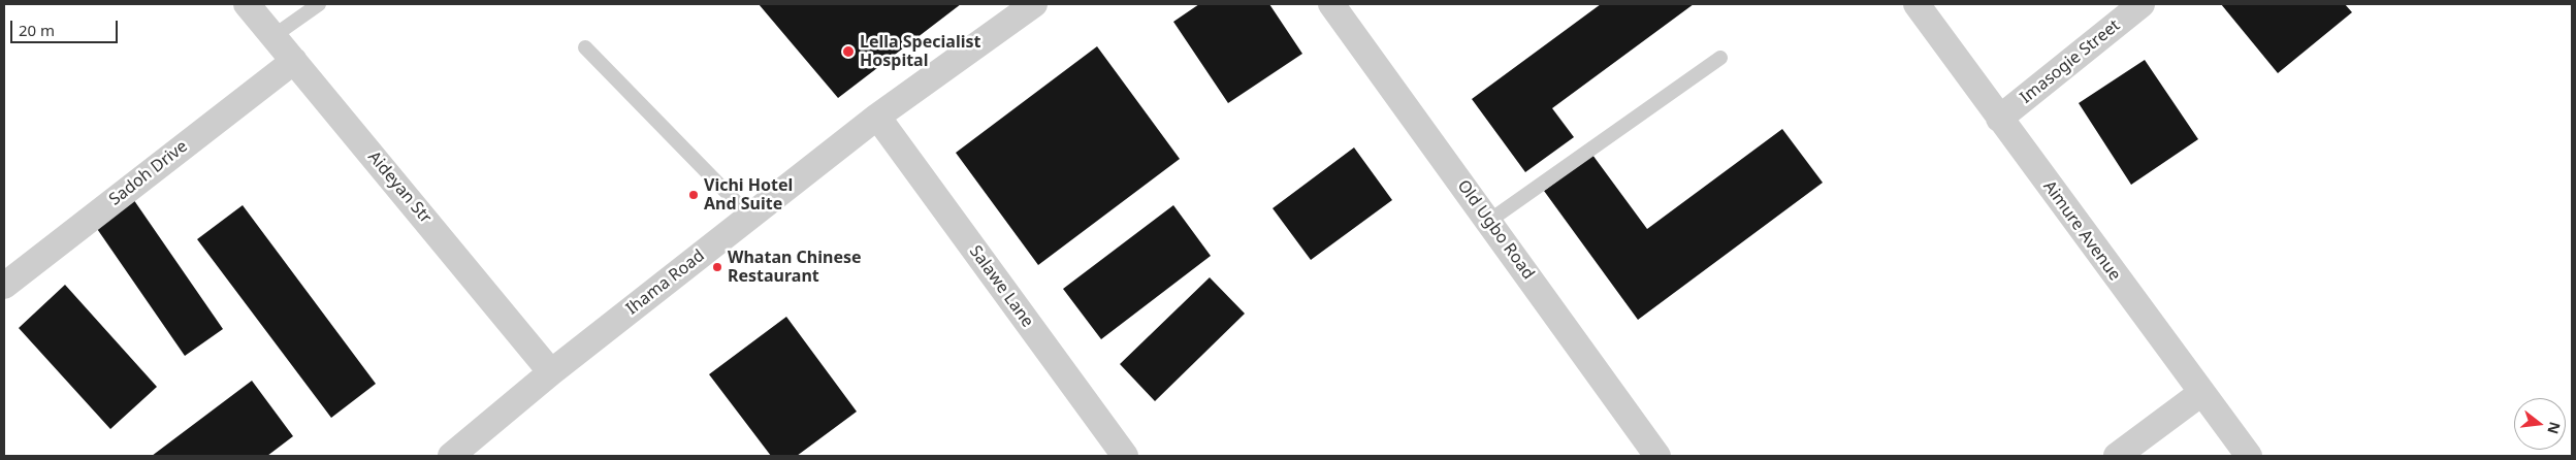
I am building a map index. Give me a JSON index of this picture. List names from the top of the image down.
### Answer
{
  "streets": {
    "street": [
      "Imasogie Street",
      "Sadoh Drive",
      "Aideyan Str",
      "Old Ugbo Road",
      "Aimure Avenue",
      "Ihama Road",
      "Salawe Lane"
    ]
  },
  "crossings": [
    ["Imasogie Street", "Aimure Avenue"],
    ["Sadoh Drive", "Aideyan Str"],
    ["Aideyan Str", "Ihama Road"],
    ["Ihama Road", "Salawe Lane"]
  ],
  "places": ["Lella Specialist Hospital", "Vichi Hotel And Suite", "Whatan Chinese Restaurant"],
  "scale_bar": "20 m",
  "north": "right"
}
